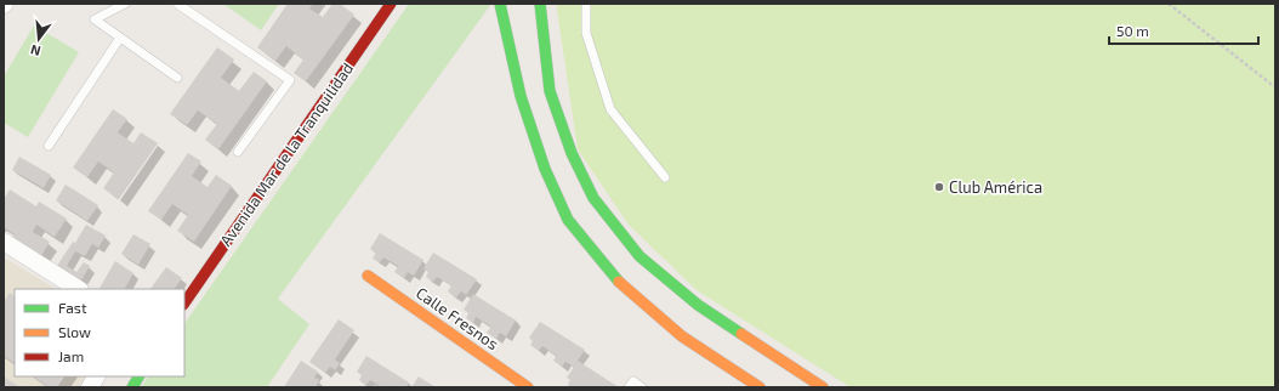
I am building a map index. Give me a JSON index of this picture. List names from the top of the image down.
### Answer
{
  "streets": {
    "main road": ["Avenida Mar de la Tranquilidad", "Calle Fresnos"]
  },
  "places": ["Club América"],
  "legend": ["Fast", "Slow", "Jam"],
  "scale_bar": "50 m",
  "north": "bottom"
}
